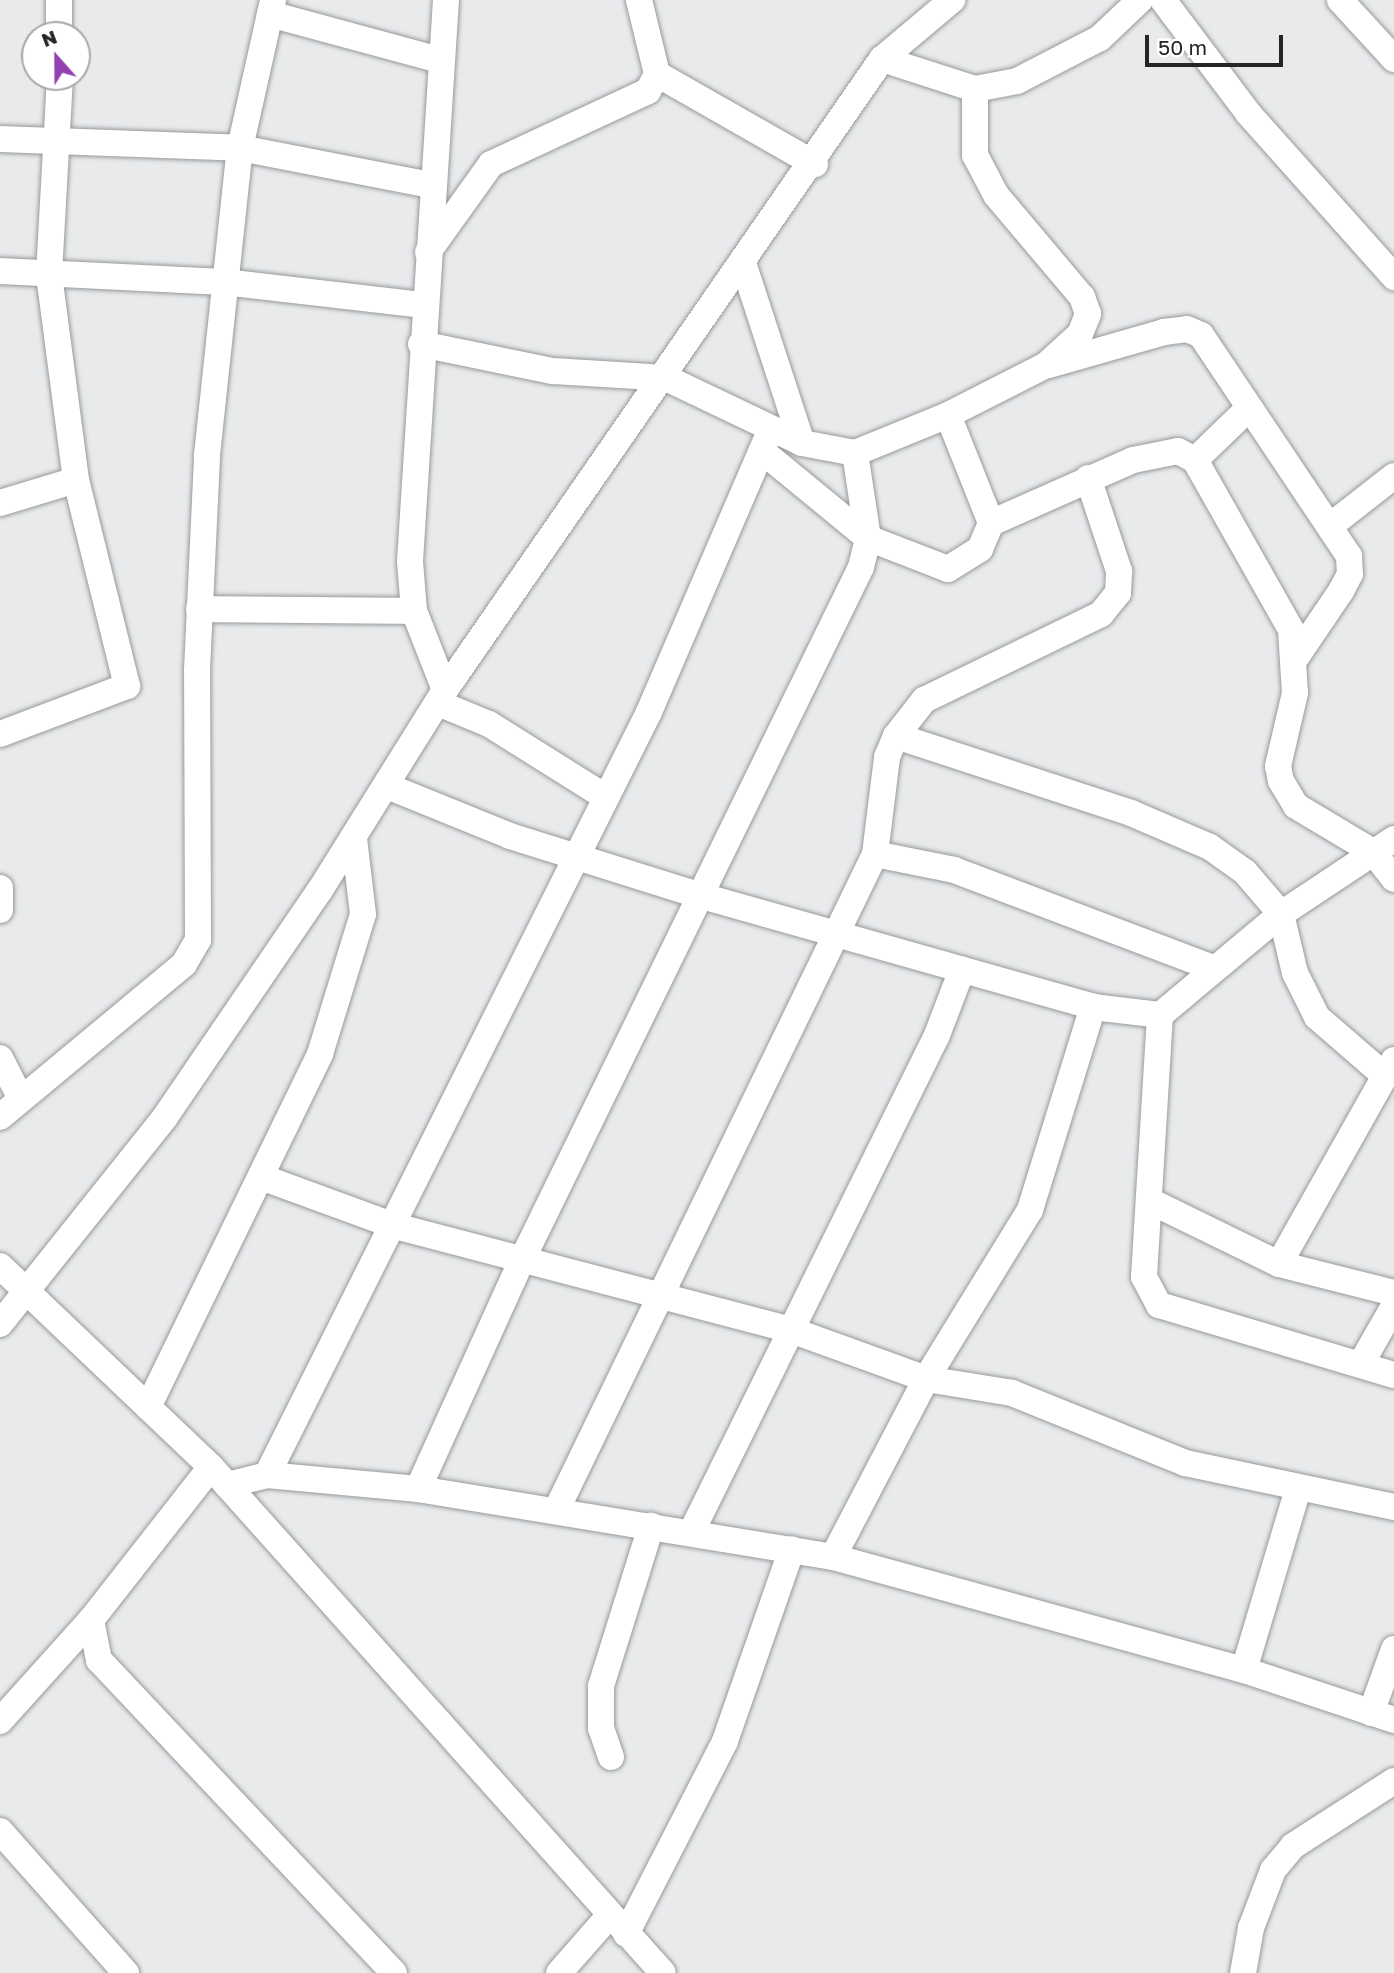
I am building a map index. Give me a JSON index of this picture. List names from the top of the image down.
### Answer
{
  "scale_bar": "50 m",
  "north": "top"
}
